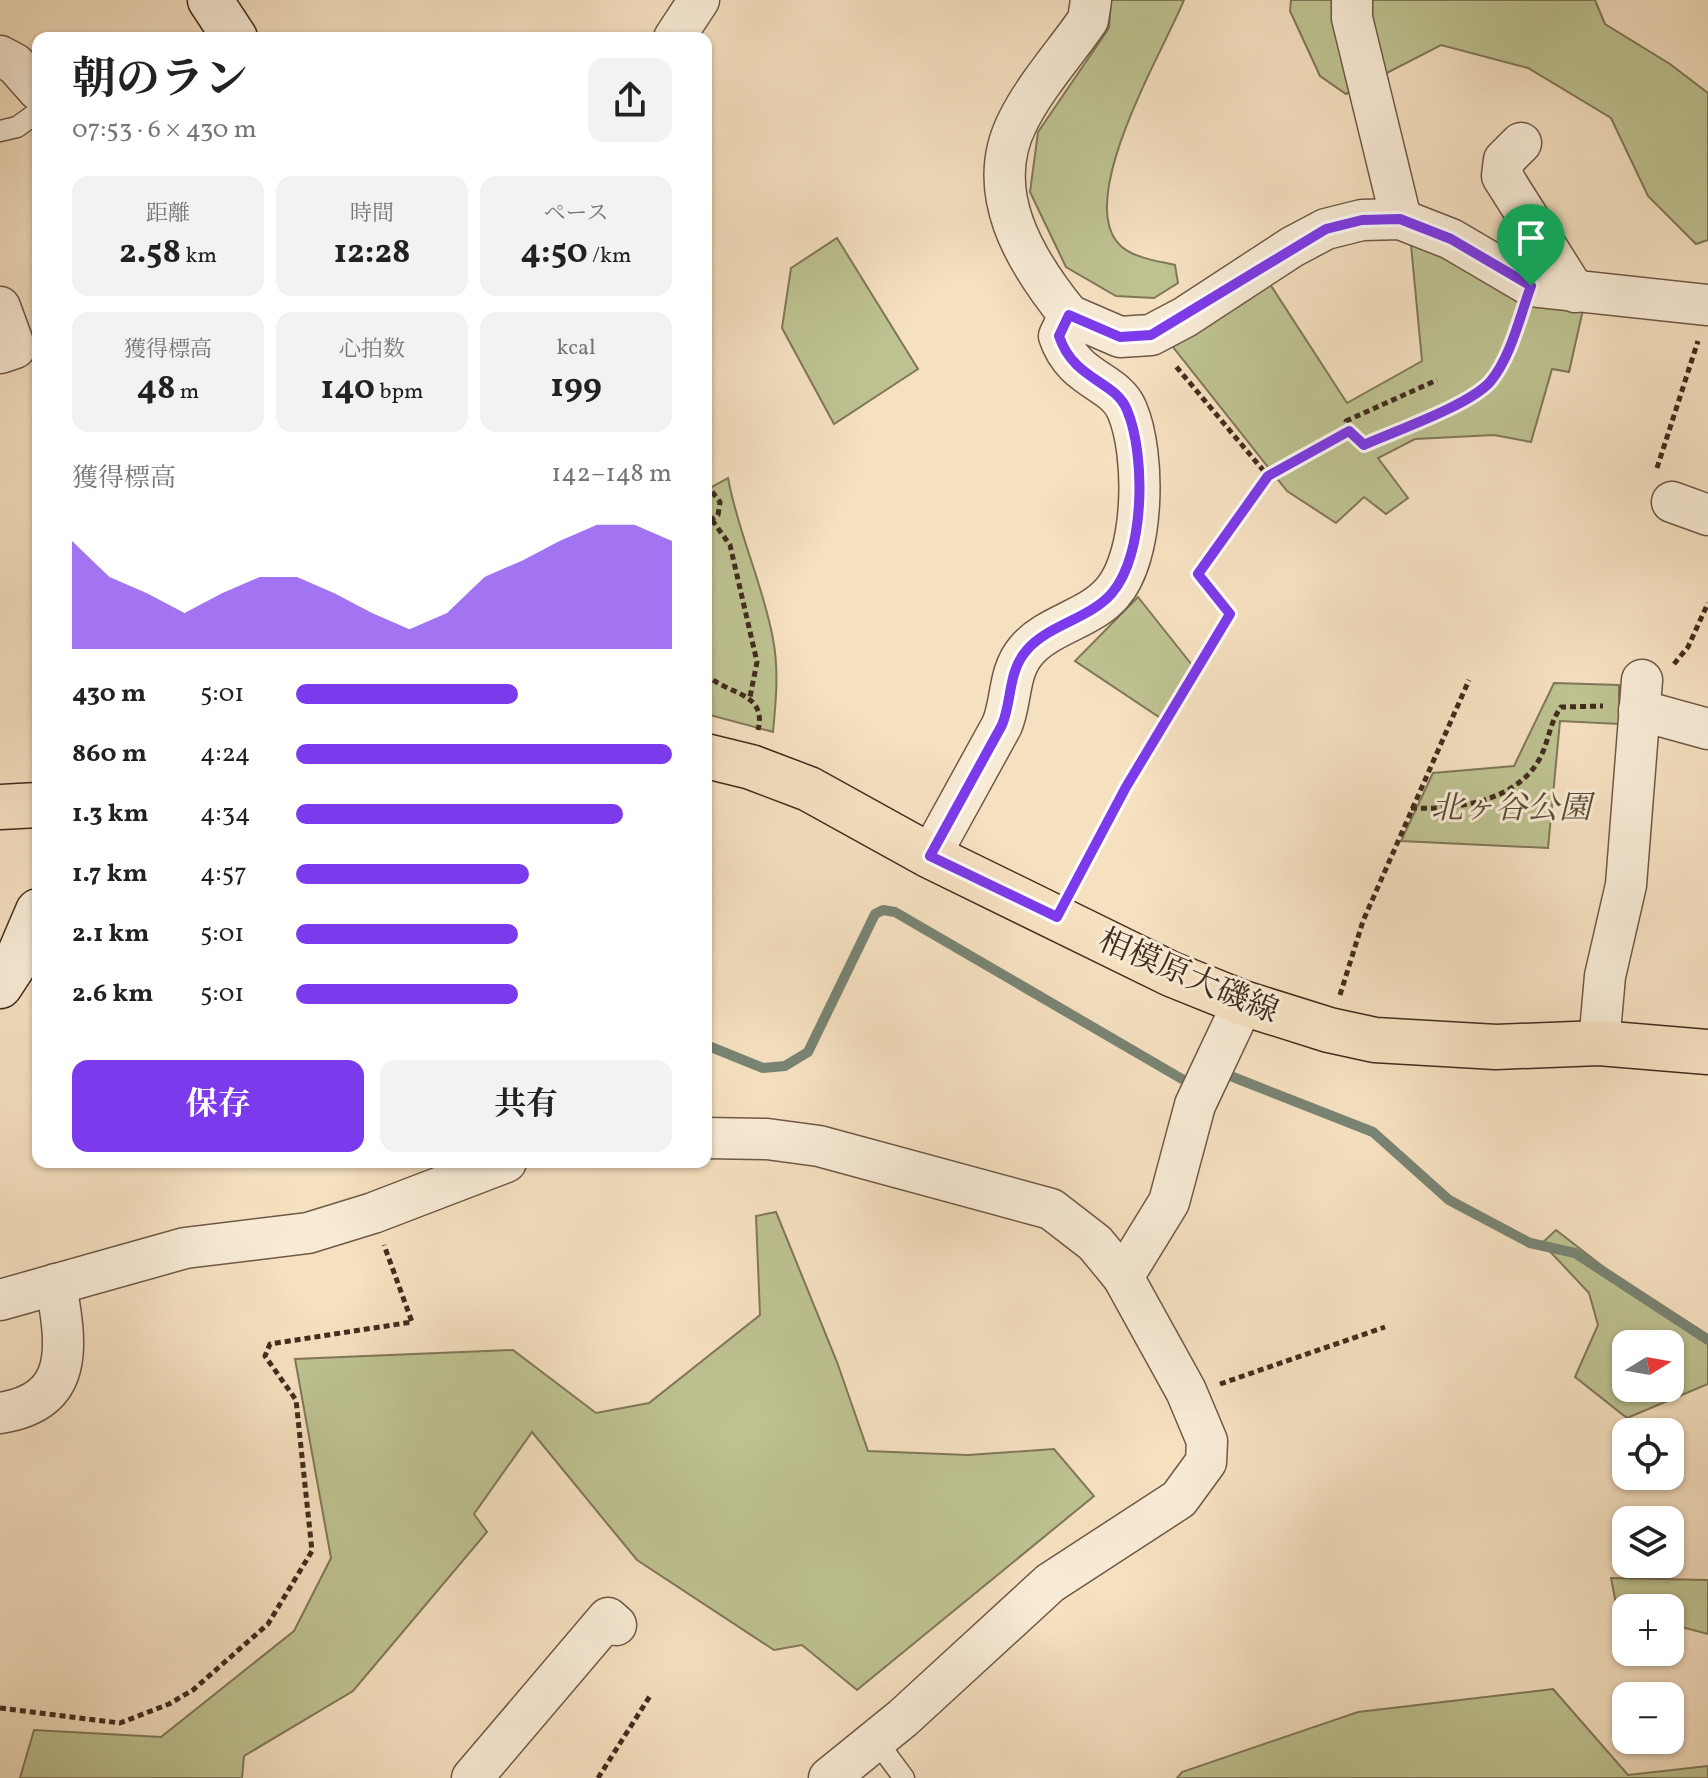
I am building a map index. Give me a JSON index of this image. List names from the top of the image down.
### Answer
{
  "streets": {
    "main road": ["相模原大磯線"]
  },
  "parks": ["北ヶ谷公園"],
  "north": "right",
  "page": {
    "heading": ["朝のラン", "07:53 · 6 × 430 m"],
    "stats": [
      ["距離", "2.58 km"],
      ["時間", "12:28"],
      ["ペース", "4:50 /km"],
      ["獲得標高", "48 m"],
      ["心拍数", "140 bpm"],
      ["kcal", "199"]
    ],
    "chart": ["獲得標高", "142–148 m"],
    "list": [
      {
        "name": "430 m",
        "note": "5:01"
      },
      {
        "name": "860 m",
        "note": "4:24"
      },
      {
        "name": "1.3 km",
        "note": "4:34"
      },
      {
        "name": "1.7 km",
        "note": "4:57"
      },
      {
        "name": "2.1 km",
        "note": "5:01"
      },
      {
        "name": "2.6 km",
        "note": "5:01"
      }
    ],
    "buttons": ["保存", "共有"],
    "map_buttons": ["+", "−"]
  }
}
